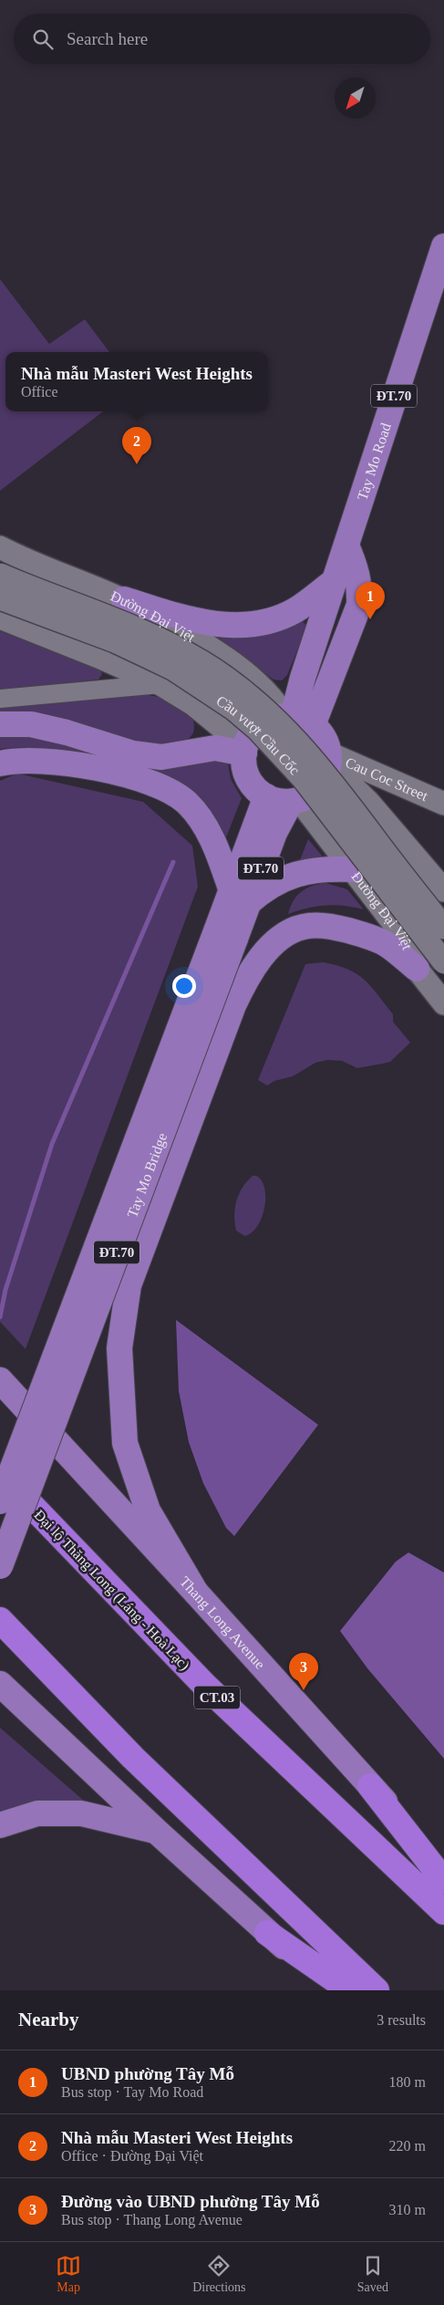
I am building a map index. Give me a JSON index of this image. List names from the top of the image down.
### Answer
{
  "streets": {
    "highway": ["Đại lộ Thăng Long (Láng - Hoà Lạc)", "CT.03"],
    "main road": [
      "ĐT.70",
      "Tay Mo Road",
      "Tay Mo Bridge",
      "Thang Long Avenue"
    ],
    "street": ["Đường Đại Việt", "Cầu vượt Cầu Cốc", "Cau Coc Street"]
  },
  "crossings": [
    ["ĐT.70", "Tay Mo Road"],
    ["ĐT.70", "Đường Đại Việt"],
    ["ĐT.70", "Cau Coc Street"],
    ["ĐT.70", "Tay Mo Bridge"],
    ["Tay Mo Road", "Đường Đại Việt"],
    ["Tay Mo Road", "Cau Coc Street"],
    ["Đường Đại Việt", "Cau Coc Street"]
  ],
  "north": "bottom left",
  "page": {
    "search": "Search here",
    "popup": ["Nhà mẫu Masteri West Heights", "Office"],
    "pins": ["2", "1", "3"],
    "heading": ["Nearby", "3 results"],
    "list": [
      {
        "mark": "1",
        "name": "UBND phường Tây Mỗ",
        "note": "Bus stop · Tay Mo Road",
        "value": "180 m"
      },
      {
        "mark": "2",
        "name": "Nhà mẫu Masteri West Heights",
        "note": "Office · Đường Đại Việt",
        "value": "220 m"
      },
      {
        "mark": "3",
        "name": "Đường vào UBND phường Tây Mỗ",
        "note": "Bus stop · Thang Long Avenue",
        "value": "310 m"
      }
    ],
    "nav": ["Map", "Directions", "Saved"]
  }
}
